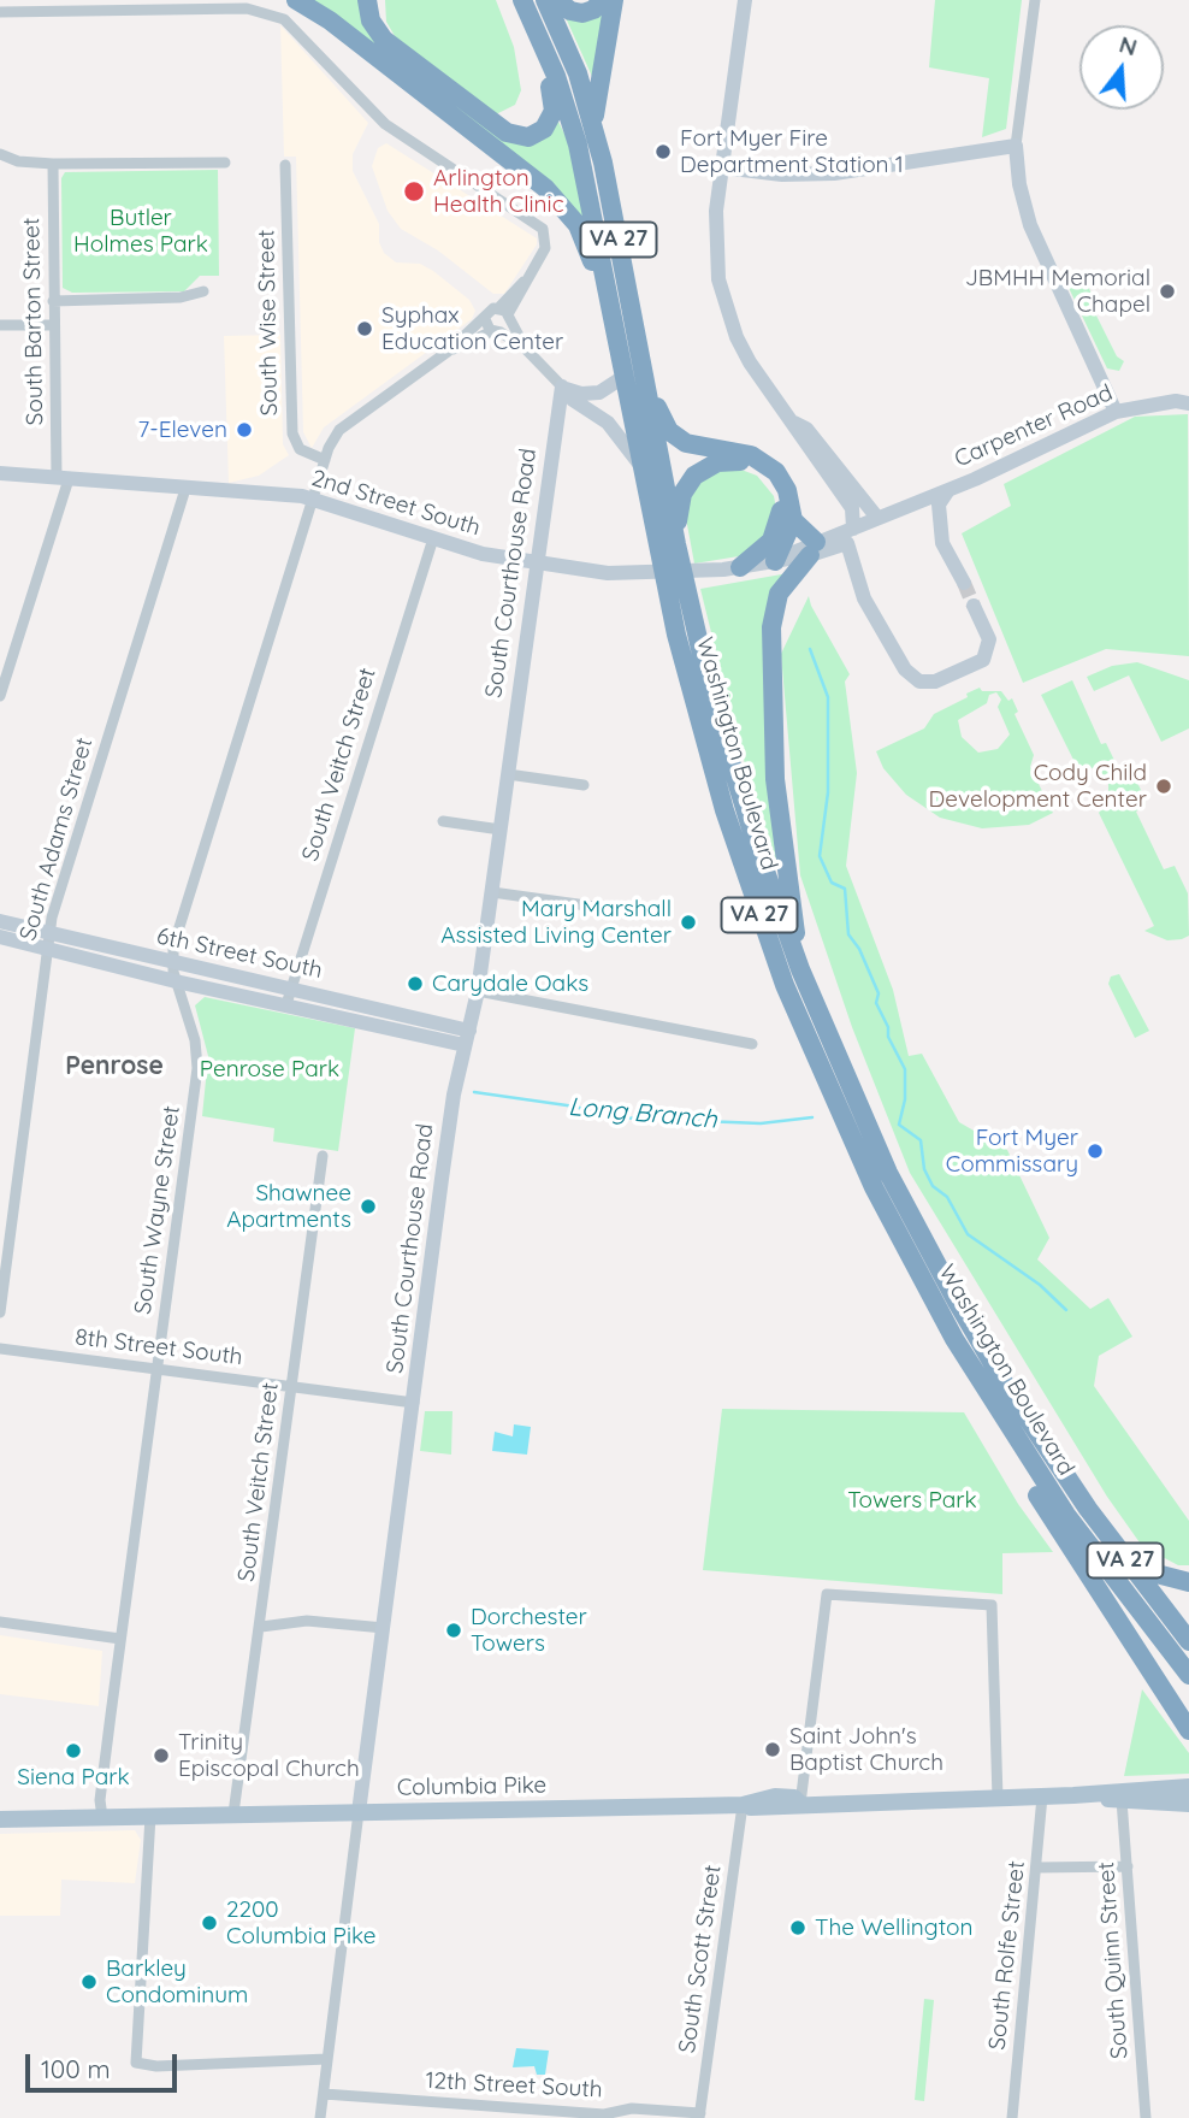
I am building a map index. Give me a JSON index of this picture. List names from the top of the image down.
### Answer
{
  "streets": {
    "highway": ["VA 27", "Washington Boulevard"],
    "main road": ["Columbia Pike"],
    "street": [
      "South Barton Street",
      "South Wise Street",
      "Carpenter Road",
      "2nd Street South",
      "South Courthouse Road",
      "South Veitch Street",
      "South Adams Street",
      "6th Street South",
      "South Wayne Street",
      "8th Street South",
      "South Rolfe Street",
      "South Scott Street",
      "South Quinn Street",
      "12th Street South"
    ]
  },
  "crossings": [
    ["South Barton Street", "2nd Street South"],
    ["South Wise Street", "South Wayne Street"],
    ["Carpenter Road", "2nd Street South"],
    ["2nd Street South", "South Courthouse Road"],
    ["2nd Street South", "South Veitch Street"],
    ["2nd Street South", "South Adams Street"],
    ["2nd Street South", "South Wayne Street"],
    ["South Courthouse Road", "6th Street South"],
    ["South Courthouse Road", "8th Street South"],
    ["South Courthouse Road", "Columbia Pike"],
    ["South Courthouse Road", "12th Street South"],
    ["South Veitch Street", "6th Street South"],
    ["South Veitch Street", "8th Street South"],
    ["South Veitch Street", "Columbia Pike"],
    ["South Adams Street", "6th Street South"],
    ["6th Street South", "South Wayne Street"],
    ["South Wayne Street", "8th Street South"],
    ["South Wayne Street", "Columbia Pike"],
    ["Columbia Pike", "South Rolfe Street"],
    ["Columbia Pike", "South Scott Street"],
    ["Columbia Pike", "South Quinn Street"],
    ["South Scott Street", "12th Street South"]
  ],
  "districts": ["Penrose"],
  "water": ["Long Branch"],
  "parks": ["Butler Holmes Park", "Penrose Park", "Towers Park"],
  "places": [
    "Fort Myer Fire Department Station 1",
    "Arlington Health Clinic",
    "JBMHH Memorial Chapel",
    "Syphax Education Center",
    "7-Eleven",
    "Cody Child Development Center",
    "Mary Marshall Assisted Living Center",
    "Carydale Oaks",
    "Fort Myer Commissary",
    "Shawnee Apartments",
    "Dorchester Towers",
    "Saint John's Baptist Church",
    "Siena Park",
    "Trinity Episcopal Church",
    "2200 Columbia Pike",
    "The Wellington",
    "Barkley Condominum"
  ],
  "scale_bar": "100 m",
  "north": "top"
}
